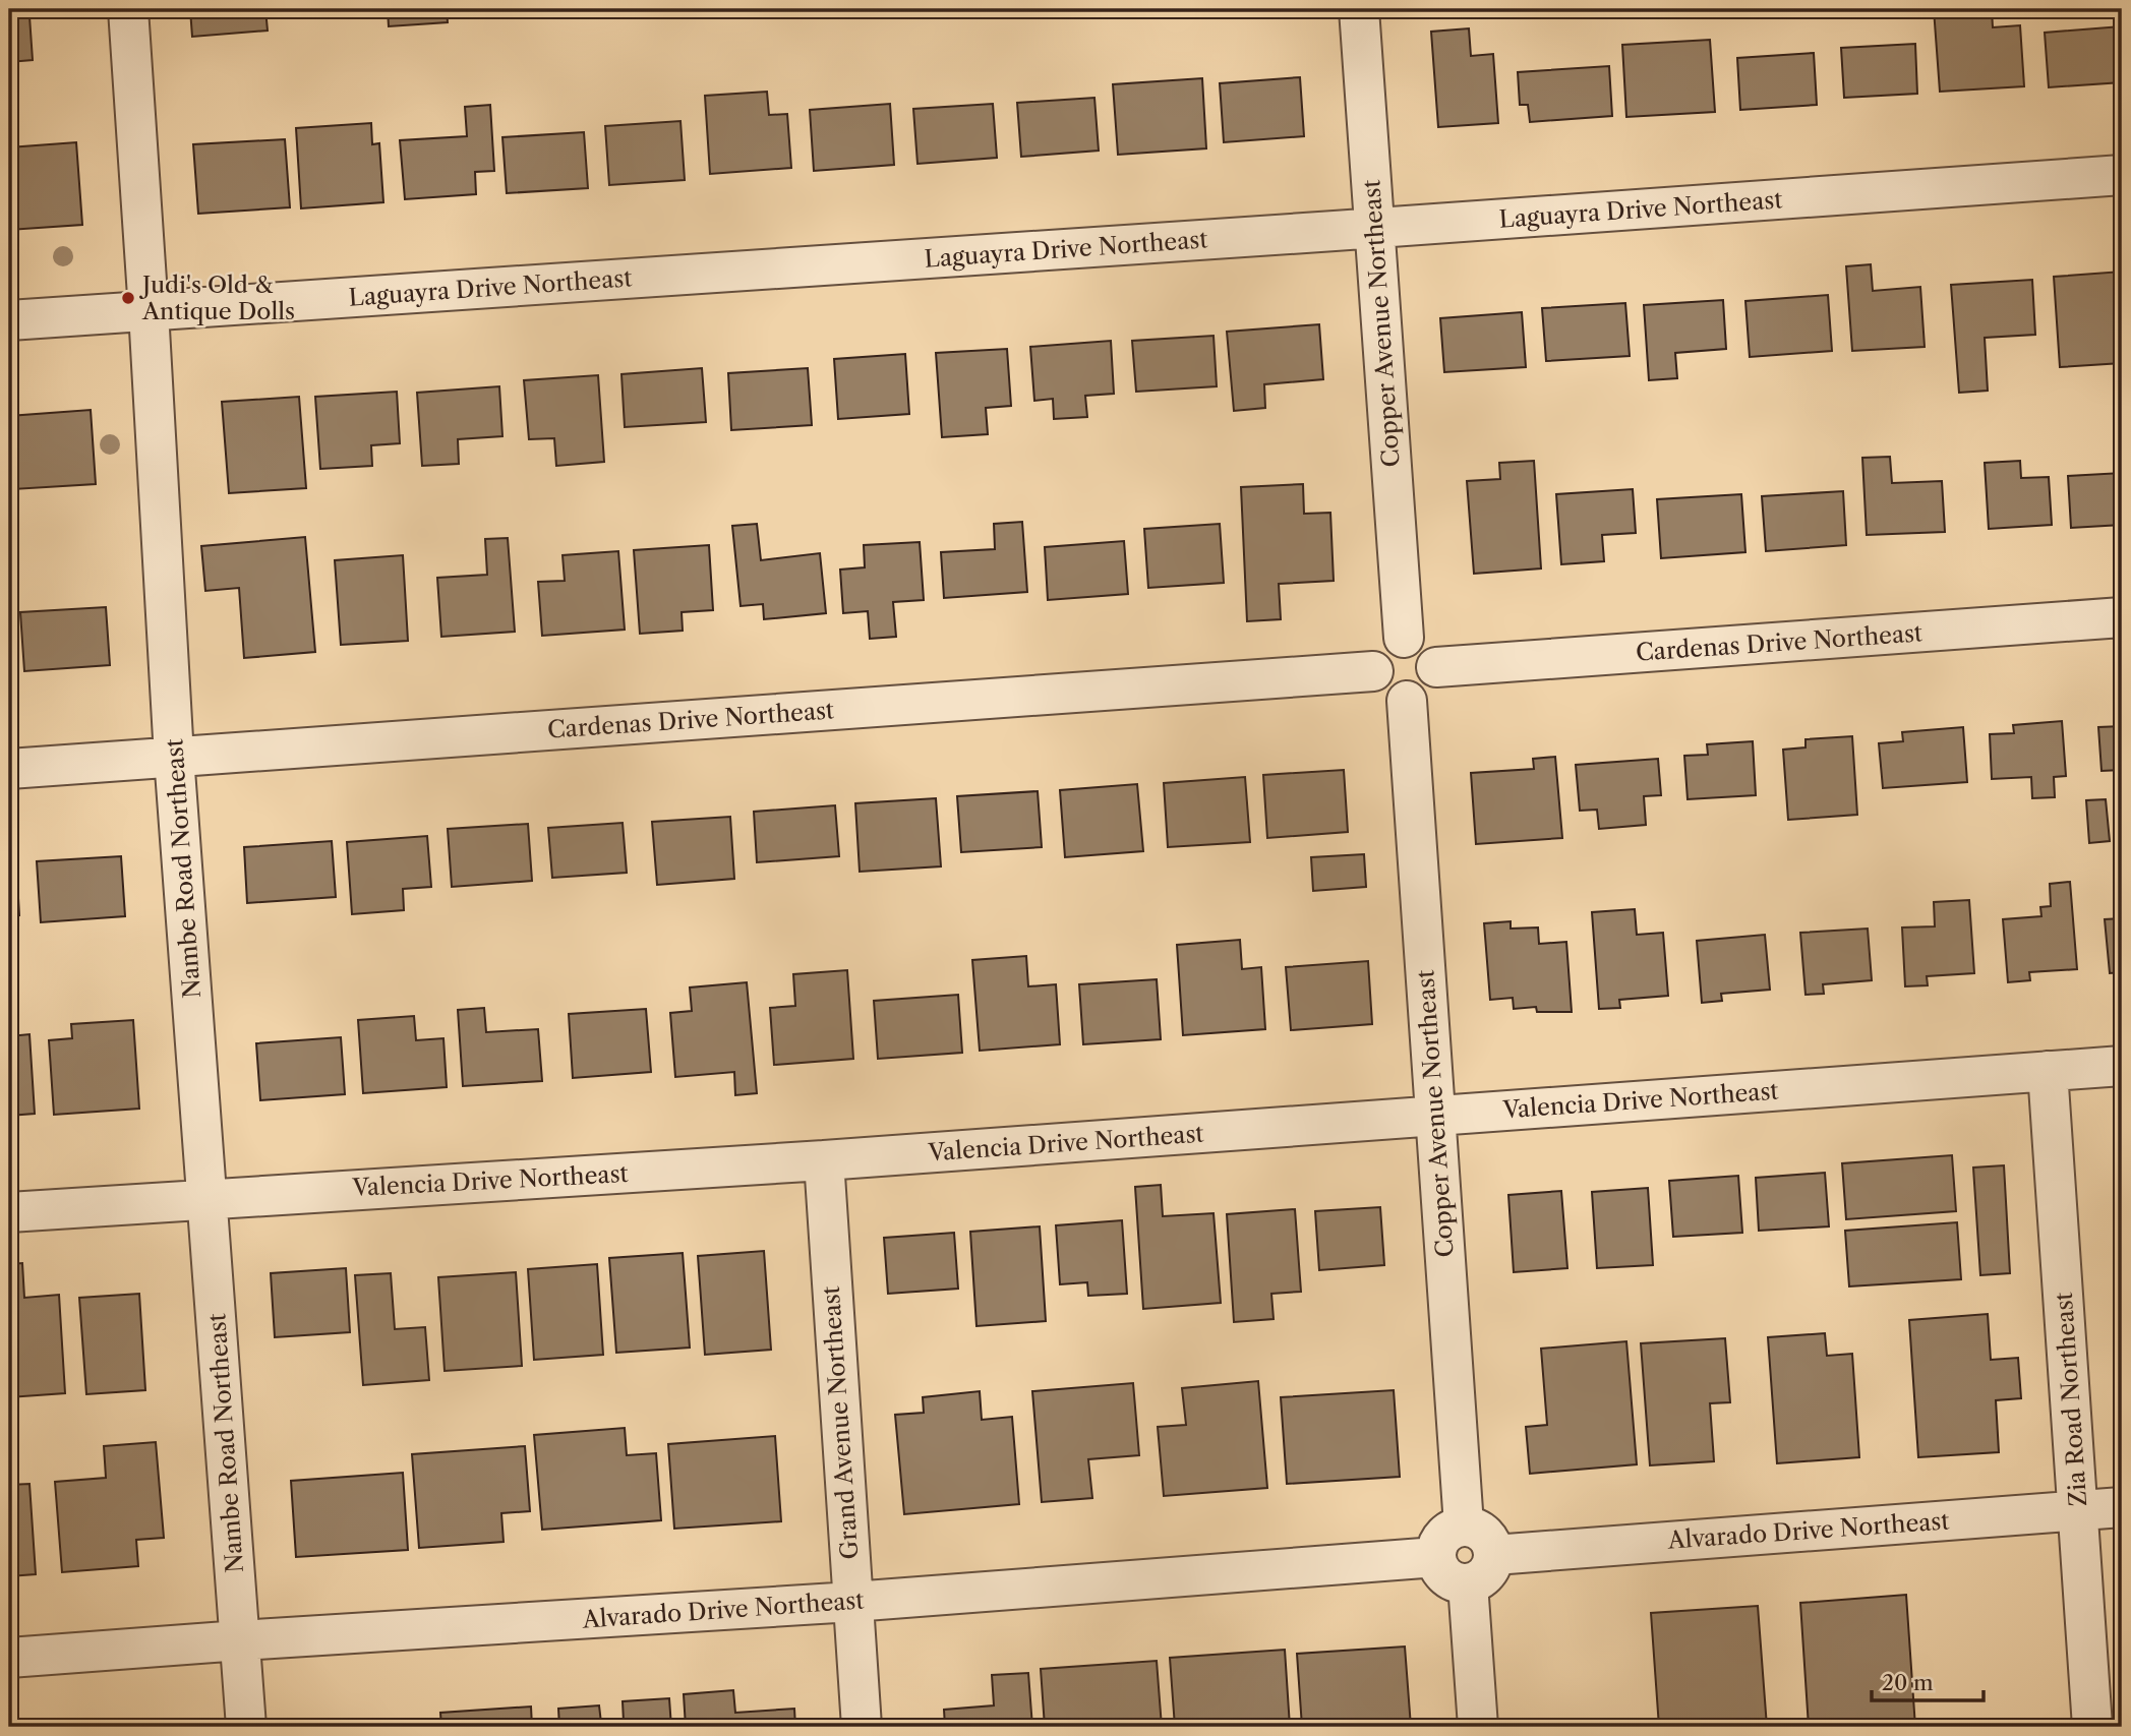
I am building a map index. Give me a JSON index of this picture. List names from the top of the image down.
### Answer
{
  "streets": {
    "street": [
      "Laguayra Drive Northeast",
      "Copper Avenue Northeast",
      "Cardenas Drive Northeast",
      "Nambe Road Northeast",
      "Valencia Drive Northeast",
      "Zia Road Northeast",
      "Grand Avenue Northeast",
      "Alvarado Drive Northeast"
    ]
  },
  "crossings": [
    ["Laguayra Drive Northeast", "Copper Avenue Northeast"],
    ["Laguayra Drive Northeast", "Nambe Road Northeast"],
    ["Copper Avenue Northeast", "Cardenas Drive Northeast"],
    ["Copper Avenue Northeast", "Valencia Drive Northeast"],
    ["Copper Avenue Northeast", "Alvarado Drive Northeast"],
    ["Cardenas Drive Northeast", "Nambe Road Northeast"],
    ["Nambe Road Northeast", "Valencia Drive Northeast"],
    ["Nambe Road Northeast", "Alvarado Drive Northeast"],
    ["Valencia Drive Northeast", "Zia Road Northeast"],
    ["Valencia Drive Northeast", "Grand Avenue Northeast"],
    ["Zia Road Northeast", "Alvarado Drive Northeast"],
    ["Grand Avenue Northeast", "Alvarado Drive Northeast"]
  ],
  "places": ["Judi's Old & Antique Dolls"],
  "scale_bar": "20 m"
}
